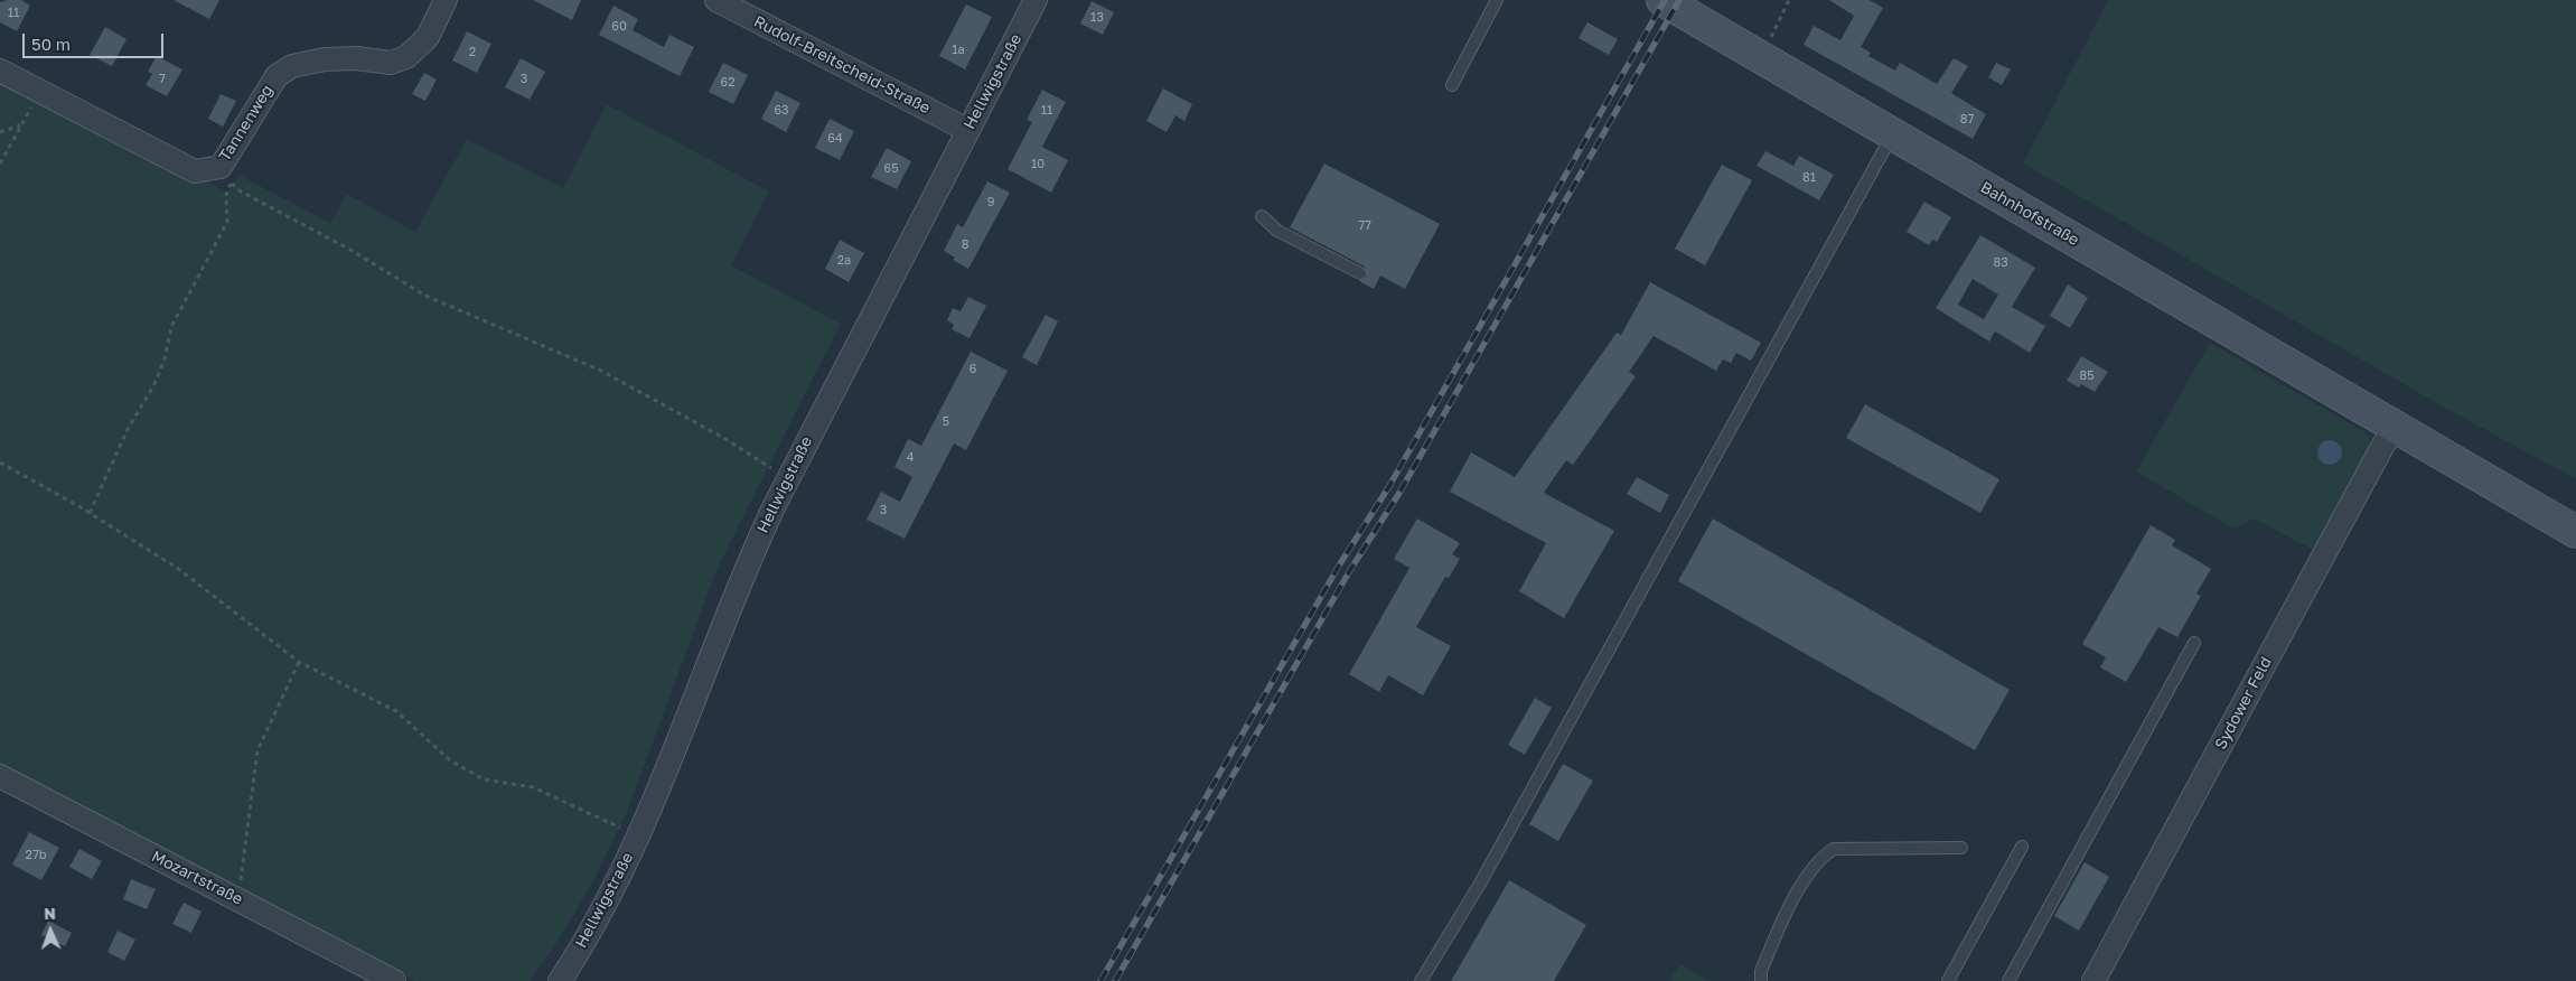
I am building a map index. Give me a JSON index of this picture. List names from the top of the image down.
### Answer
{
  "streets": {
    "main road": ["Bahnhofstraße"],
    "street": [
      "Rudolf-Breitscheid-Straße",
      "Hellwigstraße",
      "Tannenweg",
      "Sydower Feld",
      "Mozartstraße"
    ]
  },
  "crossings": [
    ["Rudolf-Breitscheid-Straße", "Hellwigstraße"],
    ["Bahnhofstraße", "Sydower Feld"]
  ],
  "house_numbers": [
    "11",
    "13",
    "60",
    "1a",
    "2",
    "7",
    "3",
    "62",
    "63",
    "11",
    "87",
    "64",
    "10",
    "65",
    "81",
    "9",
    "77",
    "8",
    "2a",
    "83",
    "6",
    "85",
    "5",
    "4",
    "3",
    "27b"
  ],
  "scale_bar": "50 m",
  "north": "top"
}
